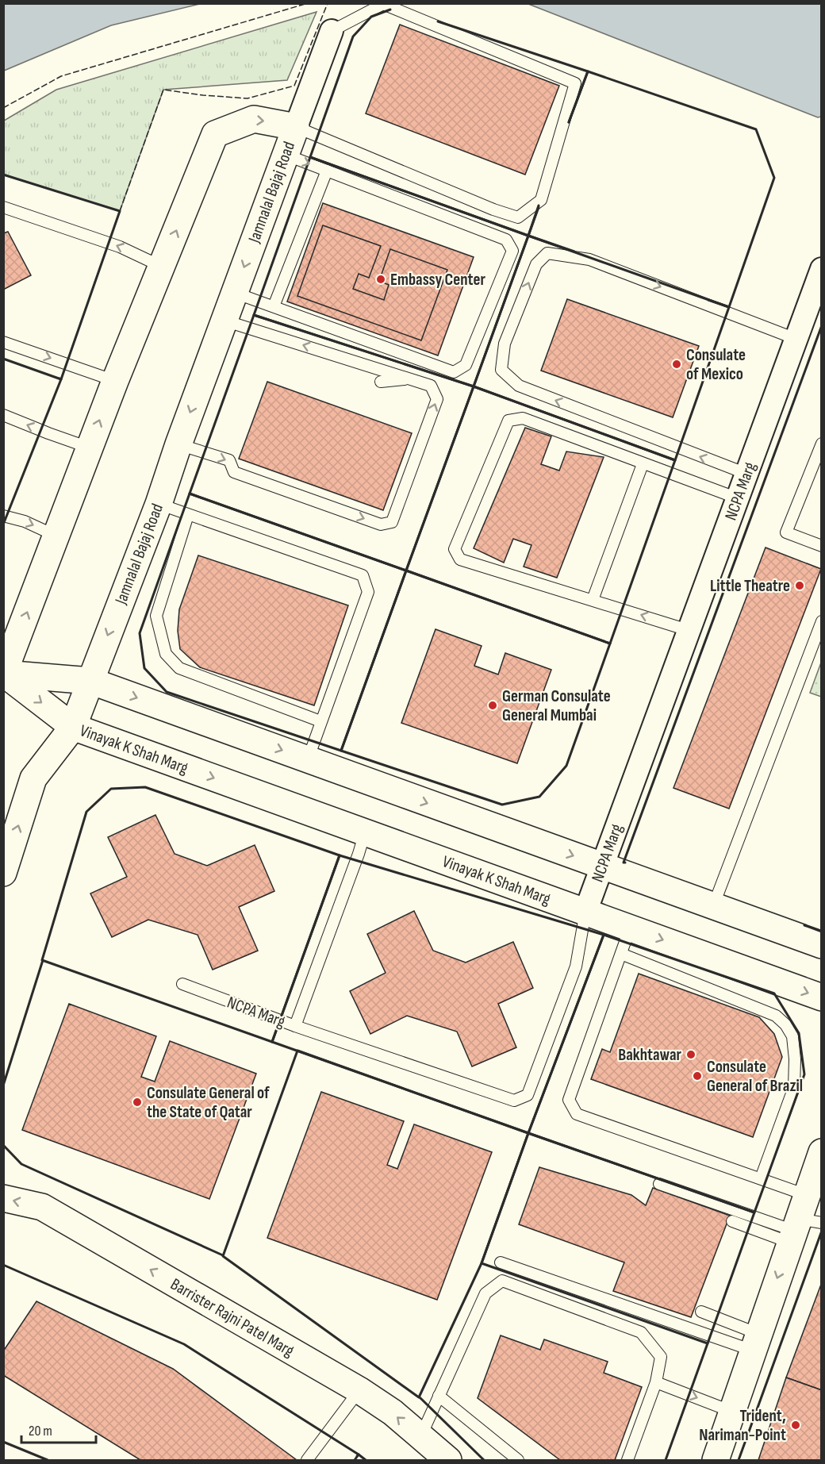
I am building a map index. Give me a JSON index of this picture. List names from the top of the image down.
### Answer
{
  "streets": {
    "street": [
      "Jamnalal Bajaj Road",
      "NCPA Marg",
      "Vinayak K Shah Marg",
      "Barrister Rajni Patel Marg"
    ]
  },
  "crossings": [
    ["Jamnalal Bajaj Road", "Vinayak K Shah Marg"],
    ["NCPA Marg", "Vinayak K Shah Marg"]
  ],
  "one_way": ["Barrister Rajni Patel Marg"],
  "places": [
    "Embassy Center",
    "Consulate of Mexico",
    "Little Theatre",
    "German Consulate General Mumbai",
    "Bakhtawar",
    "Consulate General of Brazil",
    "Consulate General of the State of Qatar",
    "Trident, Nariman-Point"
  ],
  "scale_bar": "20 m"
}
